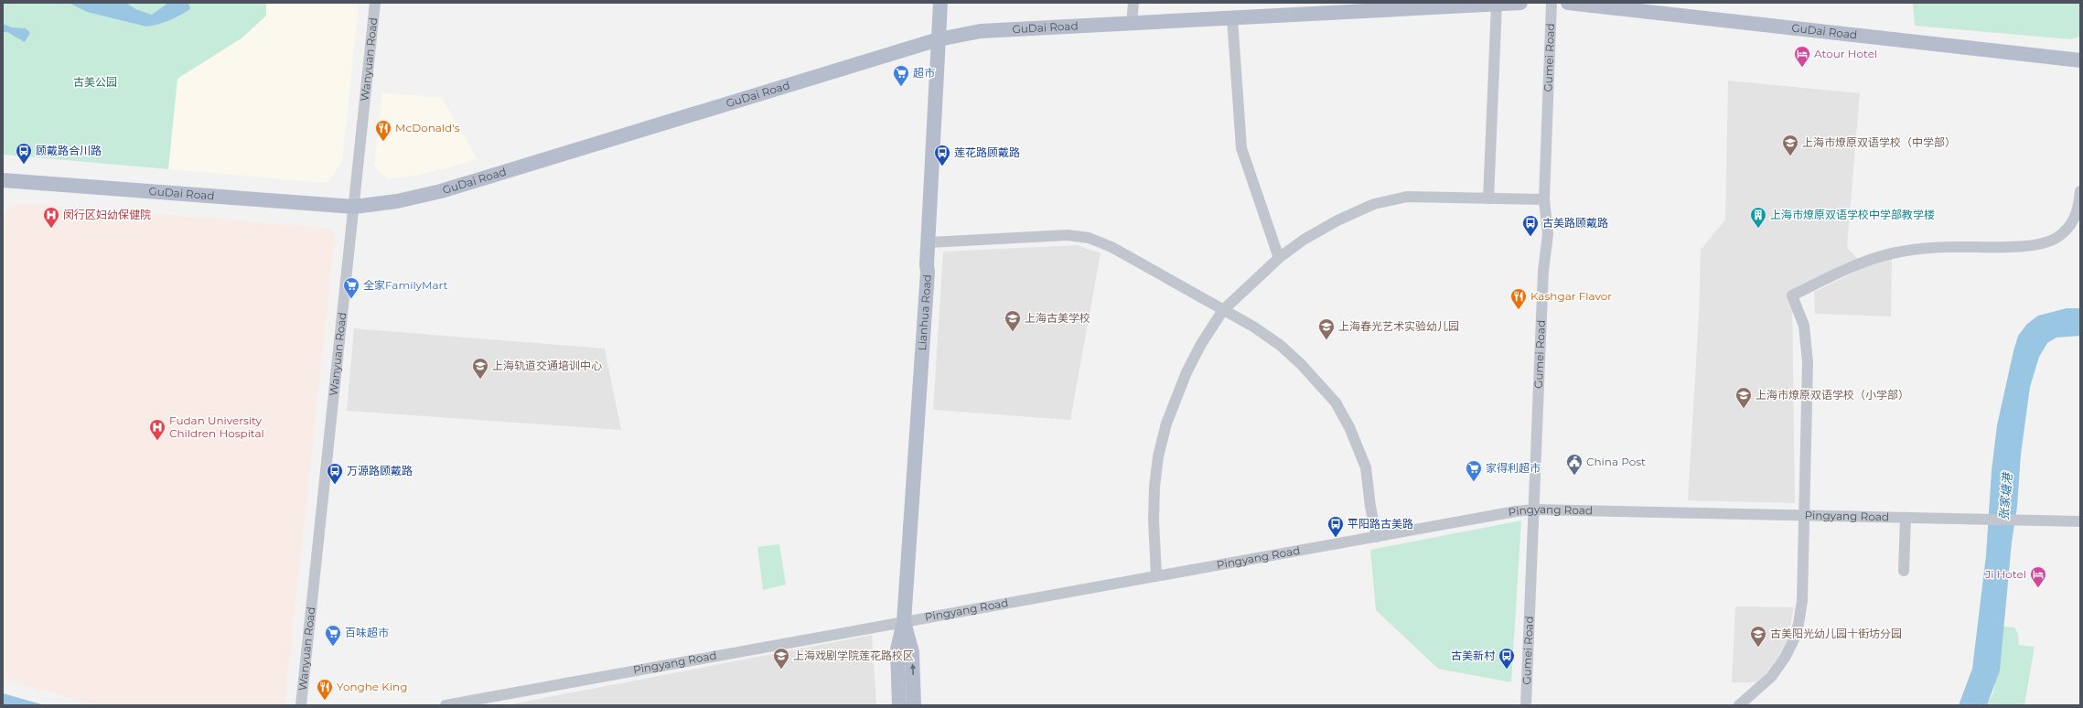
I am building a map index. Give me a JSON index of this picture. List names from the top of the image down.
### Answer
{
  "streets": {
    "main road": ["GuDai Road", "Lianhua Road"],
    "street": ["Gumei Road", "Wanyuan Road", "Pingyang Road"]
  },
  "crossings": [
    ["GuDai Road", "Wanyuan Road"],
    ["GuDai Road", "Lianhua Road"],
    ["Gumei Road", "Pingyang Road"],
    ["Lianhua Road", "Pingyang Road"]
  ],
  "water": ["张家塘港"],
  "parks": ["古美公园"],
  "places": {
    "hotel": ["Atour Hotel", "Ji Hotel"],
    "supermarket": [
      "超市",
      "全家FamilyMart",
      "家得利超市",
      "百味超市"
    ],
    "restaurant": ["McDonald's", "Kashgar Flavor", "Yonghe King"],
    "school or university": [
      "上海市燎原双语学校（中学部）",
      "上海古美学校",
      "上海春光艺术实验幼儿园",
      "上海轨道交通培训中心",
      "上海市燎原双语学校（小学部）",
      "古美阳光幼儿园十街坊分园",
      "上海戏剧学院莲花路校区"
    ],
    "bus stop": [
      "顾戴路合川路",
      "莲花路顾戴路",
      "古美路顾戴路",
      "万源路顾戴路",
      "平阳路古美路",
      "古美新村"
    ],
    "hospital": ["闵行区妇幼保健院", "Fudan University Children Hospital"],
    "building": ["上海市燎原双语学校中学部教学楼"],
    "public building": ["China Post"]
  }
}
